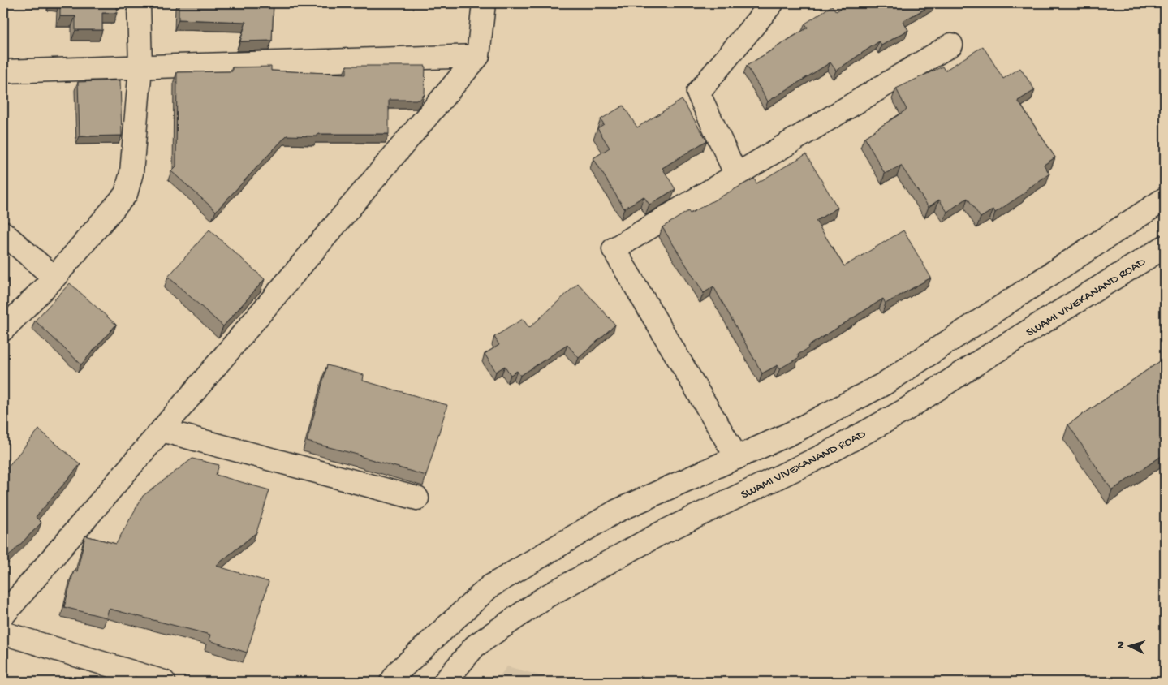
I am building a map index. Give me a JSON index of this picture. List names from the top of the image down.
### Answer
{
  "streets": {
    "street": ["SWAMI VIVEKANAND ROAD"]
  },
  "north": "left"
}
